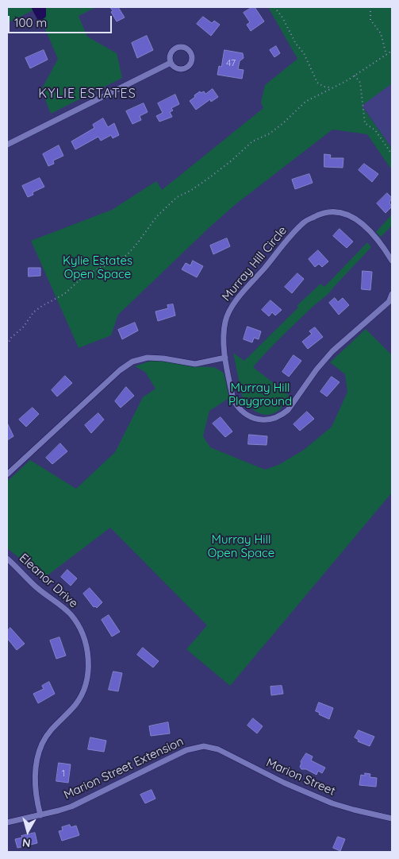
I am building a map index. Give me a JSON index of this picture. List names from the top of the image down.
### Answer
{
  "streets": {
    "street": [
      "Murray Hill Circle",
      "Eleanor Drive",
      "Marion Street Extension",
      "Marion Street"
    ]
  },
  "crossings": [
    ["Eleanor Drive", "Marion Street Extension"],
    ["Marion Street Extension", "Marion Street"]
  ],
  "districts": ["KYLIE ESTATES"],
  "parks": ["Kylie Estates Open Space", "Murray Hill Playground", "Murray Hill Open Space"],
  "house_numbers": ["47", "1"],
  "scale_bar": "100 m",
  "north": "bottom"
}
